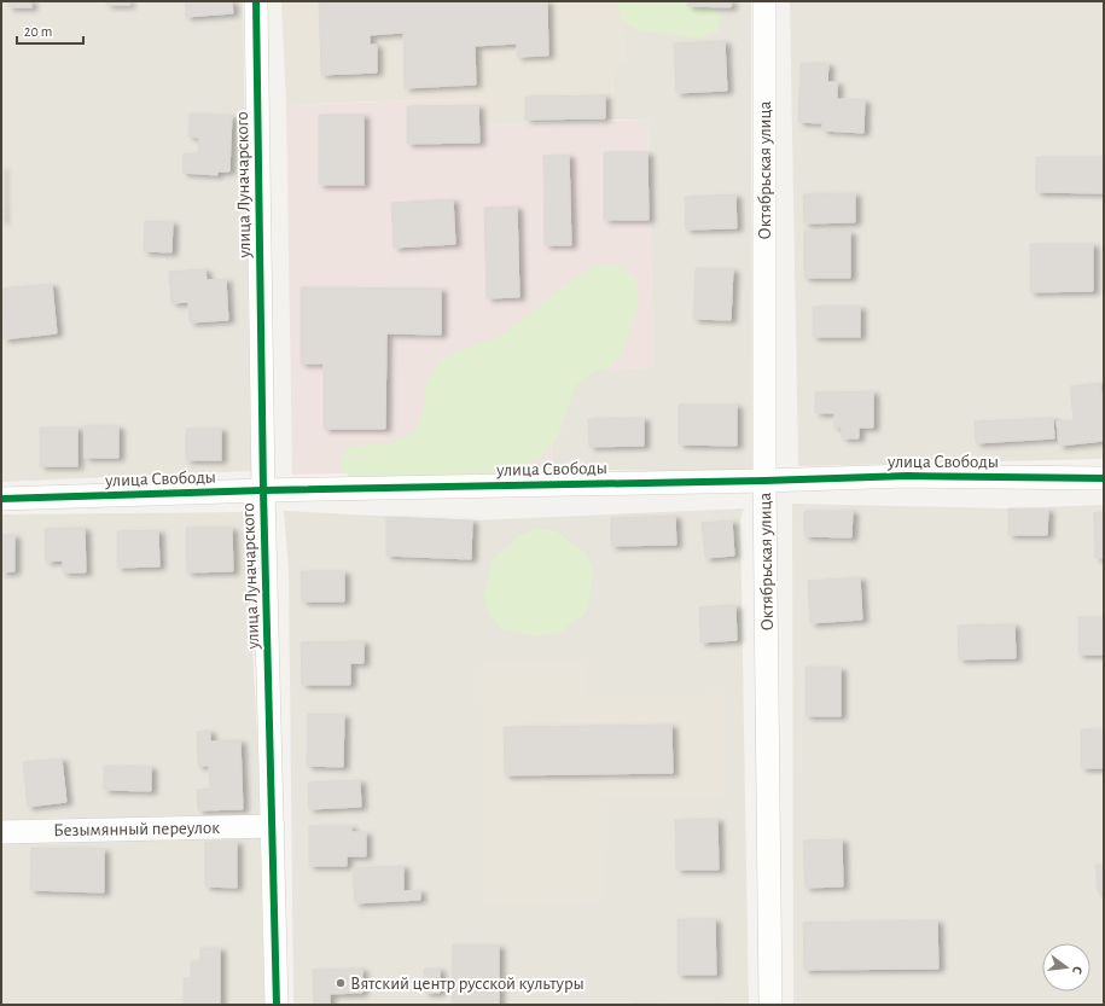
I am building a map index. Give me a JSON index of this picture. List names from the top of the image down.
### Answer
{
  "streets": {
    "street": [
      "Октябрьская улица",
      "улица Луначарского",
      "улица Свободы",
      "Безымянный переулок"
    ]
  },
  "crossings": [
    ["Октябрьская улица", "улица Свободы"],
    ["улица Луначарского", "улица Свободы"],
    ["улица Луначарского", "Безымянный переулок"]
  ],
  "places": ["Вятский центр русской культуры"],
  "scale_bar": "20 m",
  "north": "right"
}
